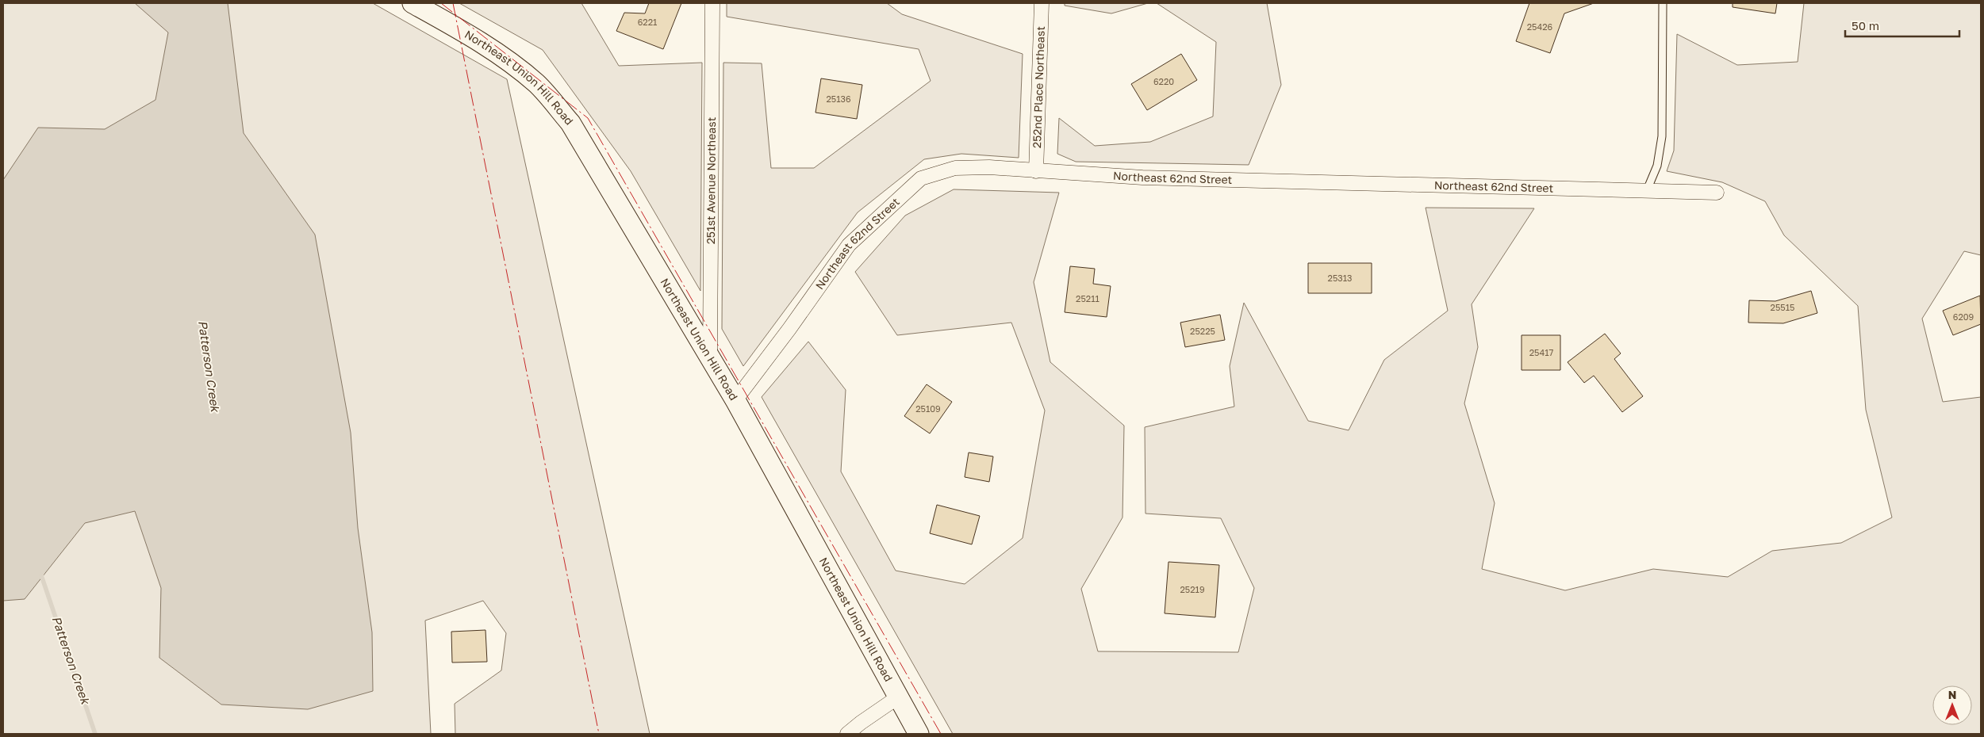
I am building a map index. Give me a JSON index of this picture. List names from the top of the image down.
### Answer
{
  "streets": {
    "street": [
      "Northeast Union Hill Road",
      "252nd Place Northeast",
      "Northeast 62nd Street",
      "251st Avenue Northeast"
    ]
  },
  "crossings": [
    ["Northeast Union Hill Road", "Northeast 62nd Street"],
    ["Northeast Union Hill Road", "251st Avenue Northeast"],
    ["252nd Place Northeast", "Northeast 62nd Street"]
  ],
  "water": ["Patterson Creek"],
  "house_numbers": [
    "6221",
    "25426",
    "6220",
    "25136",
    "25313",
    "25211",
    "25515",
    "6209",
    "25225",
    "25417",
    "25109",
    "25219"
  ],
  "scale_bar": "50 m",
  "north": "top"
}
